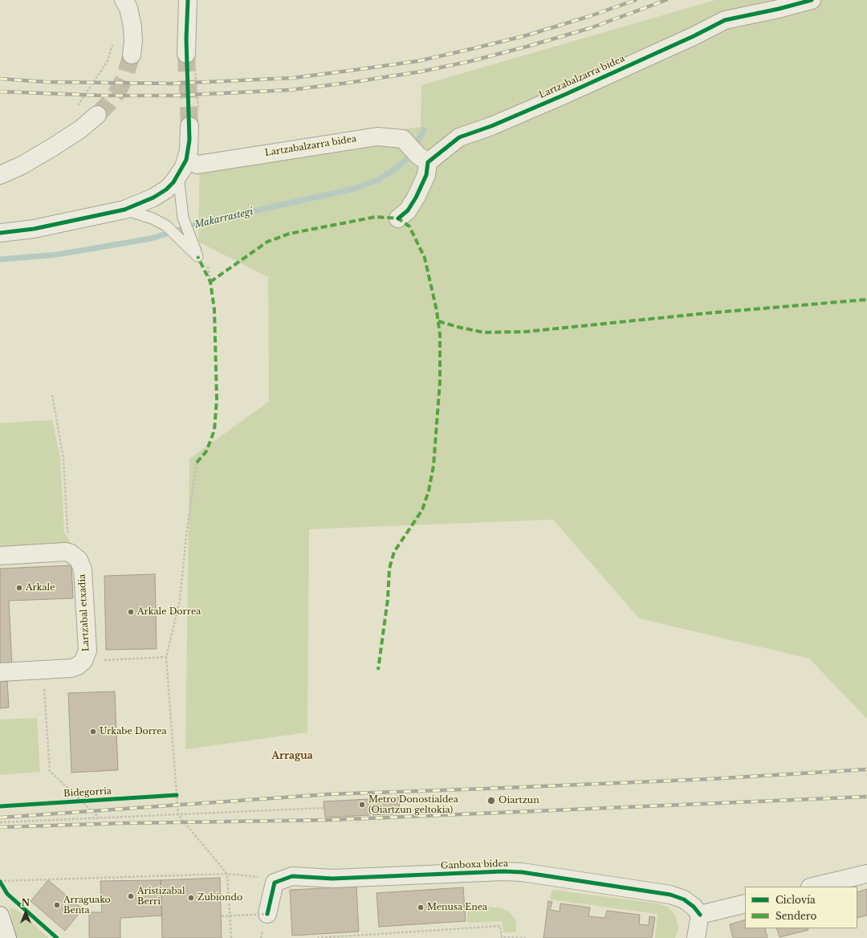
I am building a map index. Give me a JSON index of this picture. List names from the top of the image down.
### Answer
{
  "streets": {
    "street": ["Lartzabalzarra bidea", "Lartzabal etxadia", "Ganboxa bidea"],
    "cycle path": ["Bidegorria"]
  },
  "districts": ["Arragua"],
  "water": ["Makarrastegi"],
  "places": [
    "Arkale",
    "Arkale Dorrea",
    "Urkabe Dorrea",
    "Oiartzun",
    "Metro Donostialdea (Oiartzun geltokia)",
    "Aristizabal Berri",
    "Zubiondo",
    "Arraguako Benta",
    "Menusa Enea"
  ],
  "legend": ["Ciclovía", "Sendero"],
  "north": "top"
}
